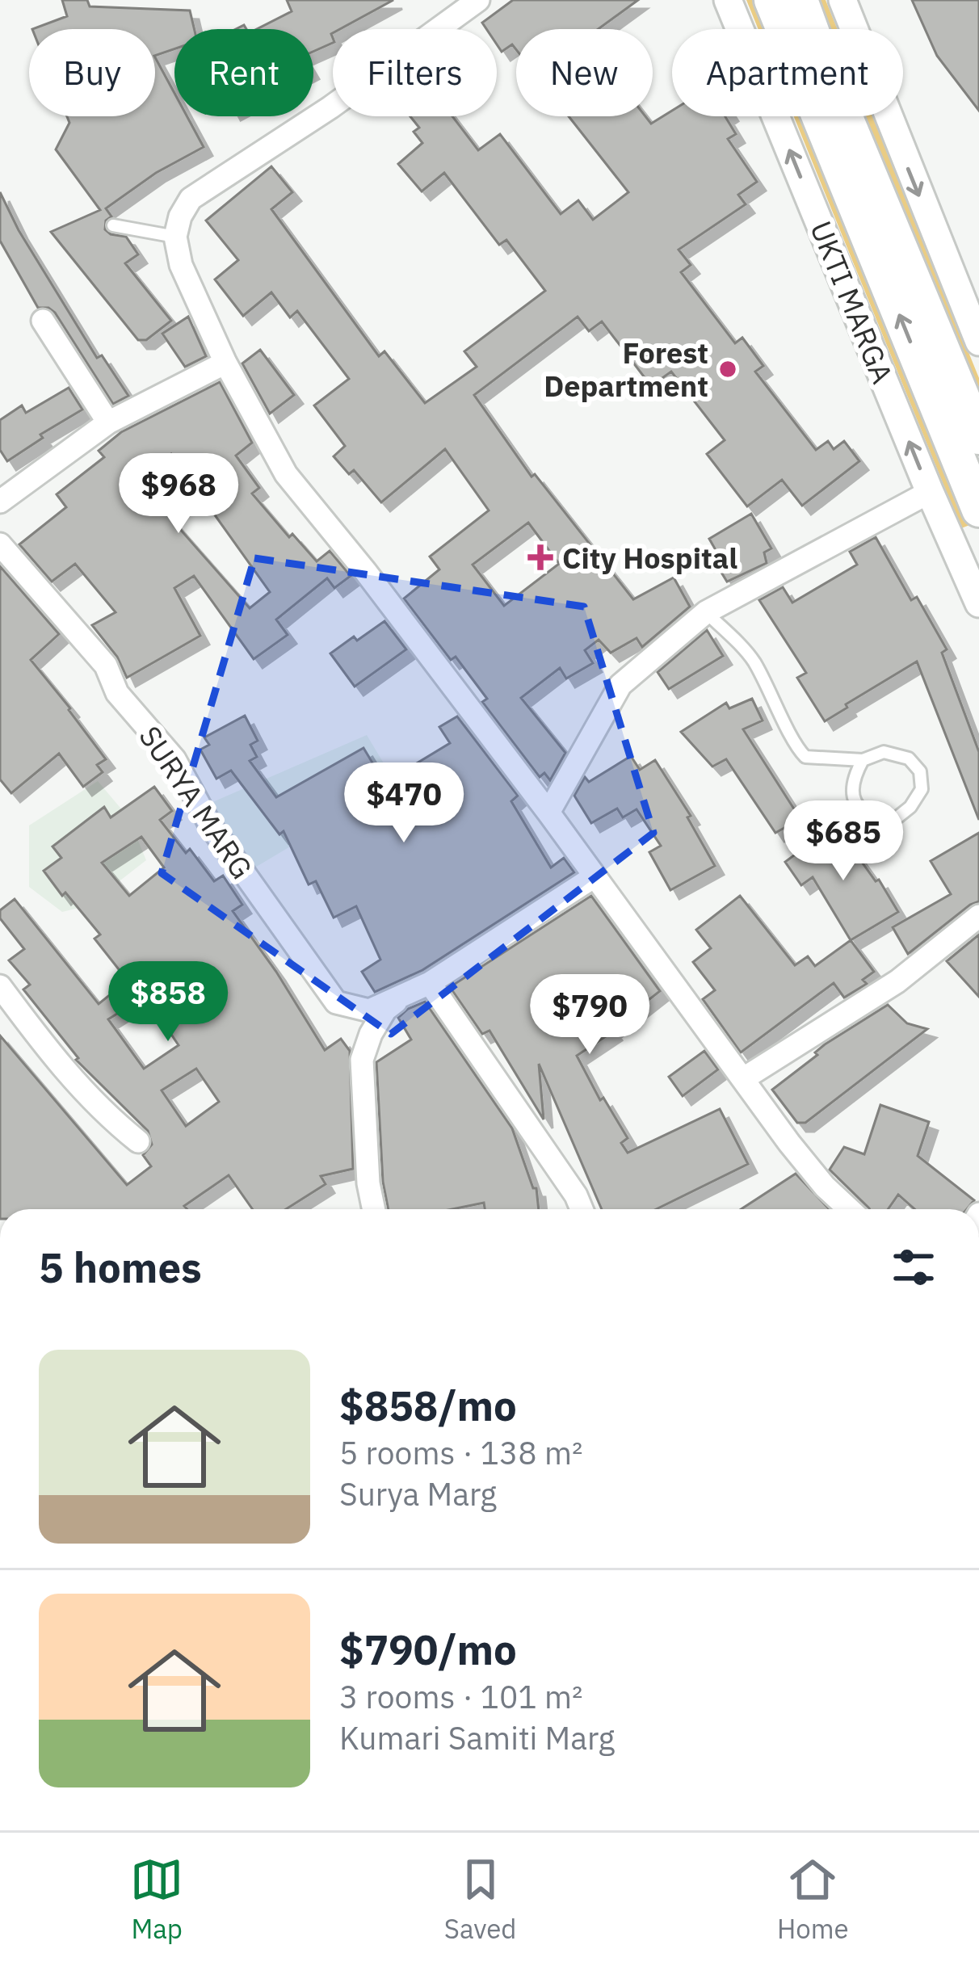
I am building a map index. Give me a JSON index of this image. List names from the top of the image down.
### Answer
{
  "streets": {
    "street": ["UKTI MARGA", "SURYA MARG"]
  },
  "places": {
    "other": ["Forest Department"],
    "health": ["City Hospital"]
  },
  "page": {
    "chip": [
      "Buy",
      "Rent",
      "Filters",
      "New",
      "Apartment"
    ],
    "price": [
      "$968",
      "$470",
      "$685",
      "$858",
      "$790"
    ],
    "heading": "5 homes",
    "list": [
      {
        "name": "$858/mo",
        "note": "5 rooms · 138 m² · Surya Marg"
      },
      {
        "name": "$790/mo",
        "note": "3 rooms · 101 m² · Kumari Samiti Marg"
      }
    ],
    "tabs": ["Map", "Saved", "Home"]
  }
}
